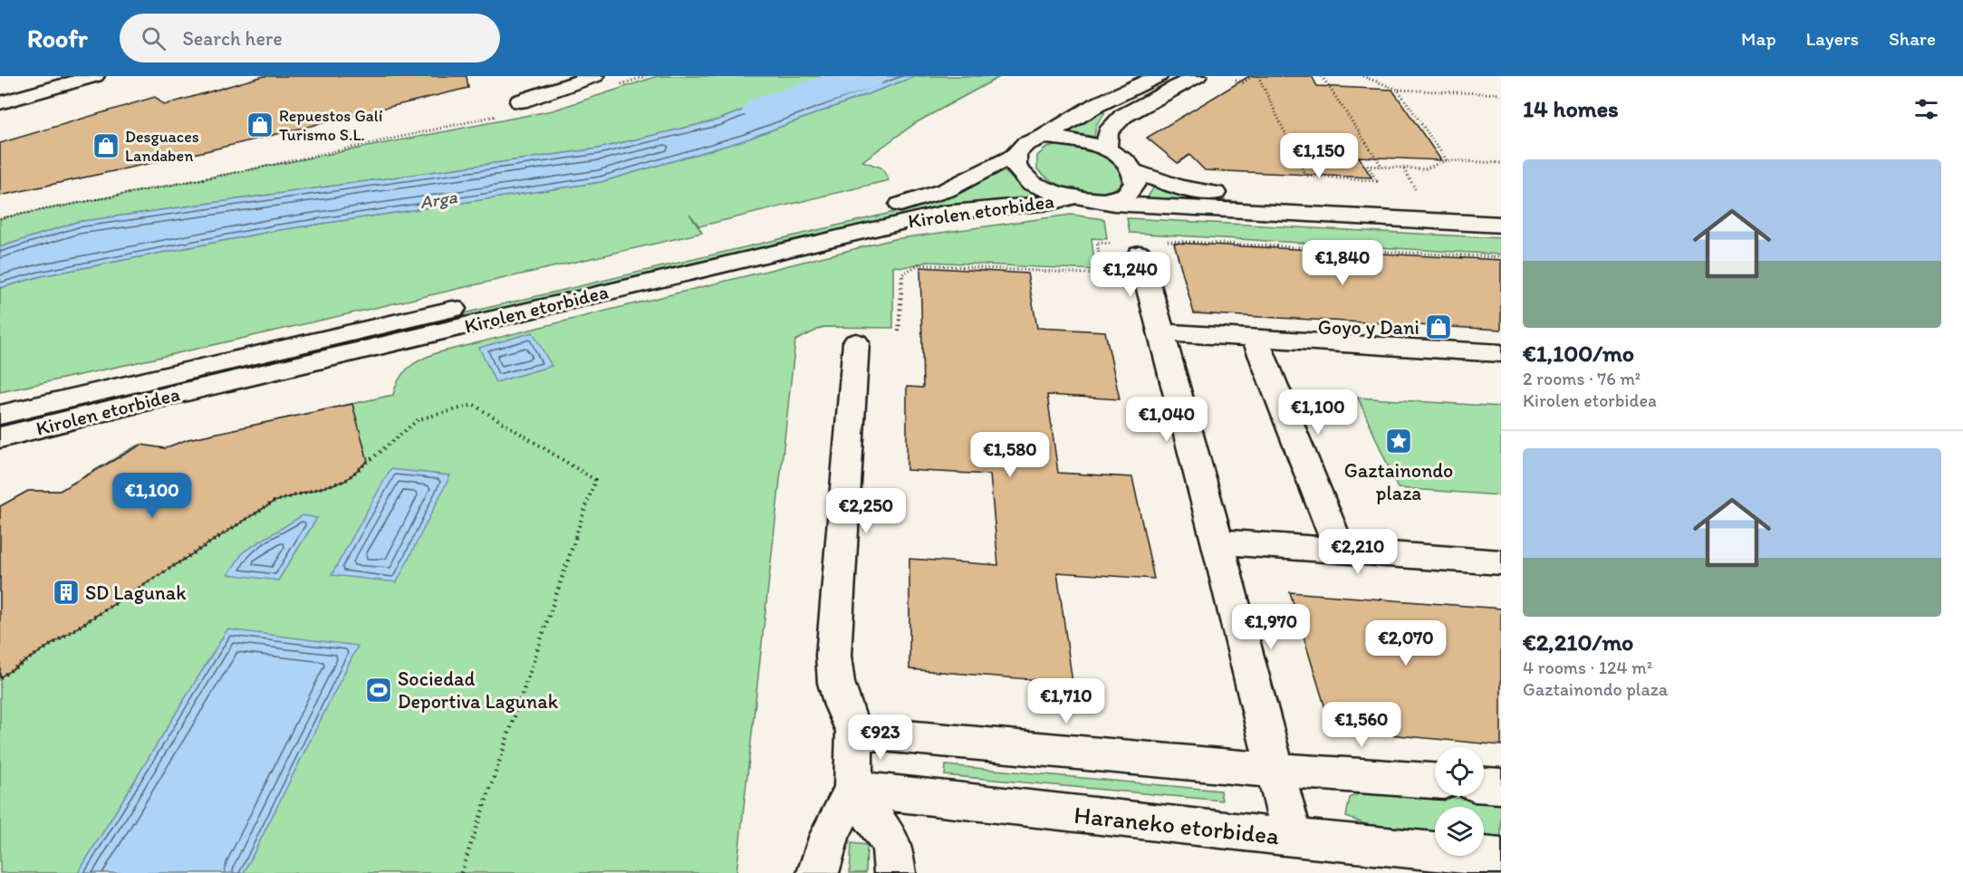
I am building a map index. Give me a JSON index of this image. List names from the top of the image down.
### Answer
{
  "streets": {
    "street": ["Kirolen etorbidea", "Haraneko etorbidea"]
  },
  "water": ["Arga"],
  "places": {
    "shop": ["Repuestos Galí Turismo S.L.", "Desguaces Landaben", "Goyo y Dani"],
    "place": ["Gaztainondo plaza"],
    "building": ["SD Lagunak"],
    "sports": ["Sociedad Deportiva Lagunak"]
  },
  "page": {
    "header": "Roofr",
    "search": "Search here",
    "nav": ["Map", "Layers", "Share"],
    "heading": "14 homes",
    "price": [
      "€1,150",
      "€1,840",
      "€1,240",
      "€1,100",
      "€1,040",
      "€1,580",
      "€1,100",
      "€2,250",
      "€2,210",
      "€1,970",
      "€2,070",
      "€1,710",
      "€1,560",
      "€923"
    ],
    "list": [
      {
        "name": "€1,100/mo",
        "note": "2 rooms · 76 m² · Kirolen etorbidea"
      },
      {
        "name": "€2,210/mo",
        "note": "4 rooms · 124 m² · Gaztainondo plaza"
      }
    ]
  }
}
